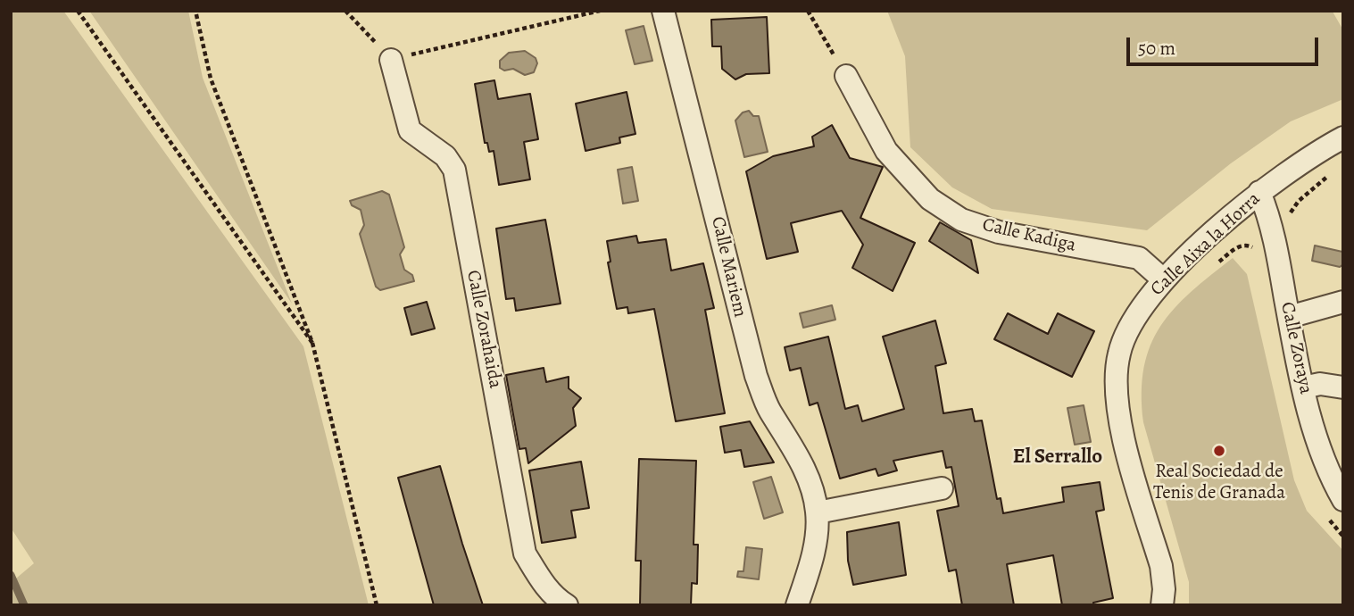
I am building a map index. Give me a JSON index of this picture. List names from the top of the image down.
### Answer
{
  "streets": {
    "street": [
      "Calle Kadiga",
      "Calle Aixa la Horra",
      "Calle Mariem",
      "Calle Zorahaida",
      "Calle Zoraya"
    ]
  },
  "crossings": [
    ["Calle Kadiga", "Calle Aixa la Horra"],
    ["Calle Aixa la Horra", "Calle Zoraya"]
  ],
  "districts": ["El Serrallo"],
  "places": ["Real Sociedad de Tenis de Granada"],
  "scale_bar": "50 m"
}
